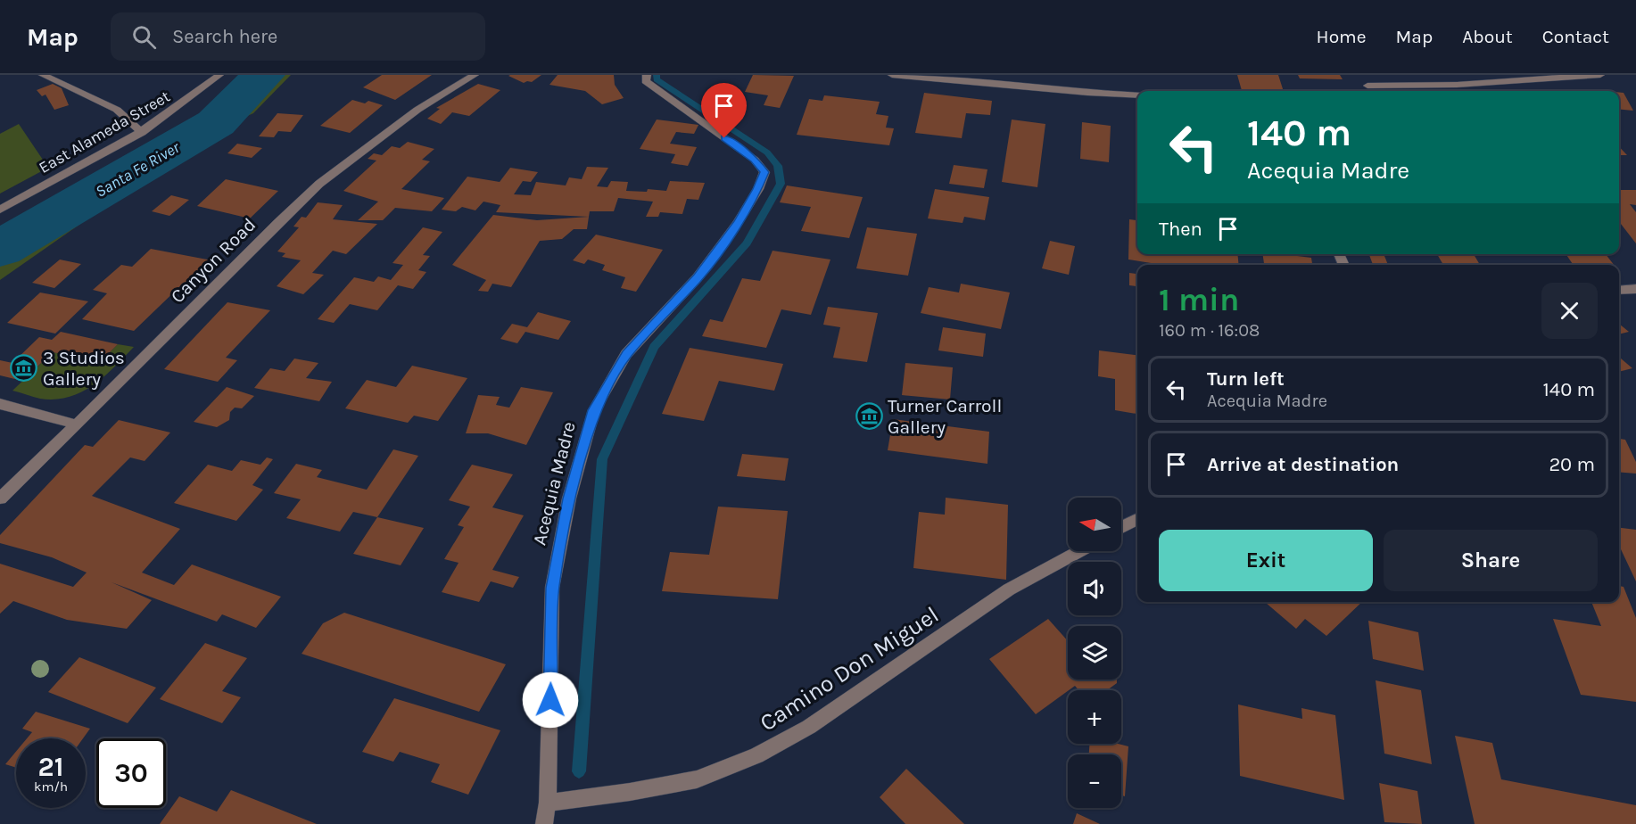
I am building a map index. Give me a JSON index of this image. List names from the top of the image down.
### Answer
{
  "streets": {
    "street": [
      "East Alameda Street",
      "Canyon Road",
      "Acequia Madre",
      "Camino Don Miguel"
    ]
  },
  "crossings": [
    ["Acequia Madre", "Camino Don Miguel"]
  ],
  "water": ["Santa Fe River"],
  "places": {
    "museum": ["3 Studios Gallery", "Turner Carroll Gallery"]
  },
  "north": "left",
  "page": {
    "header": "Map",
    "search": "Search here",
    "nav": [
      "Home",
      "Map",
      "About",
      "Contact"
    ],
    "turn": ["140 m", "Acequia Madre"],
    "then": "Then",
    "heading": ["1 min", "160 m · 16:08"],
    "list": [
      {
        "name": "Turn left",
        "note": "Acequia Madre",
        "value": "140 m"
      },
      {
        "name": "Arrive at destination",
        "value": "20 m"
      }
    ],
    "map_buttons": ["+", "−"],
    "buttons": ["Exit", "Share"],
    "speed": "21 km/h",
    "limit": "30"
  }
}
